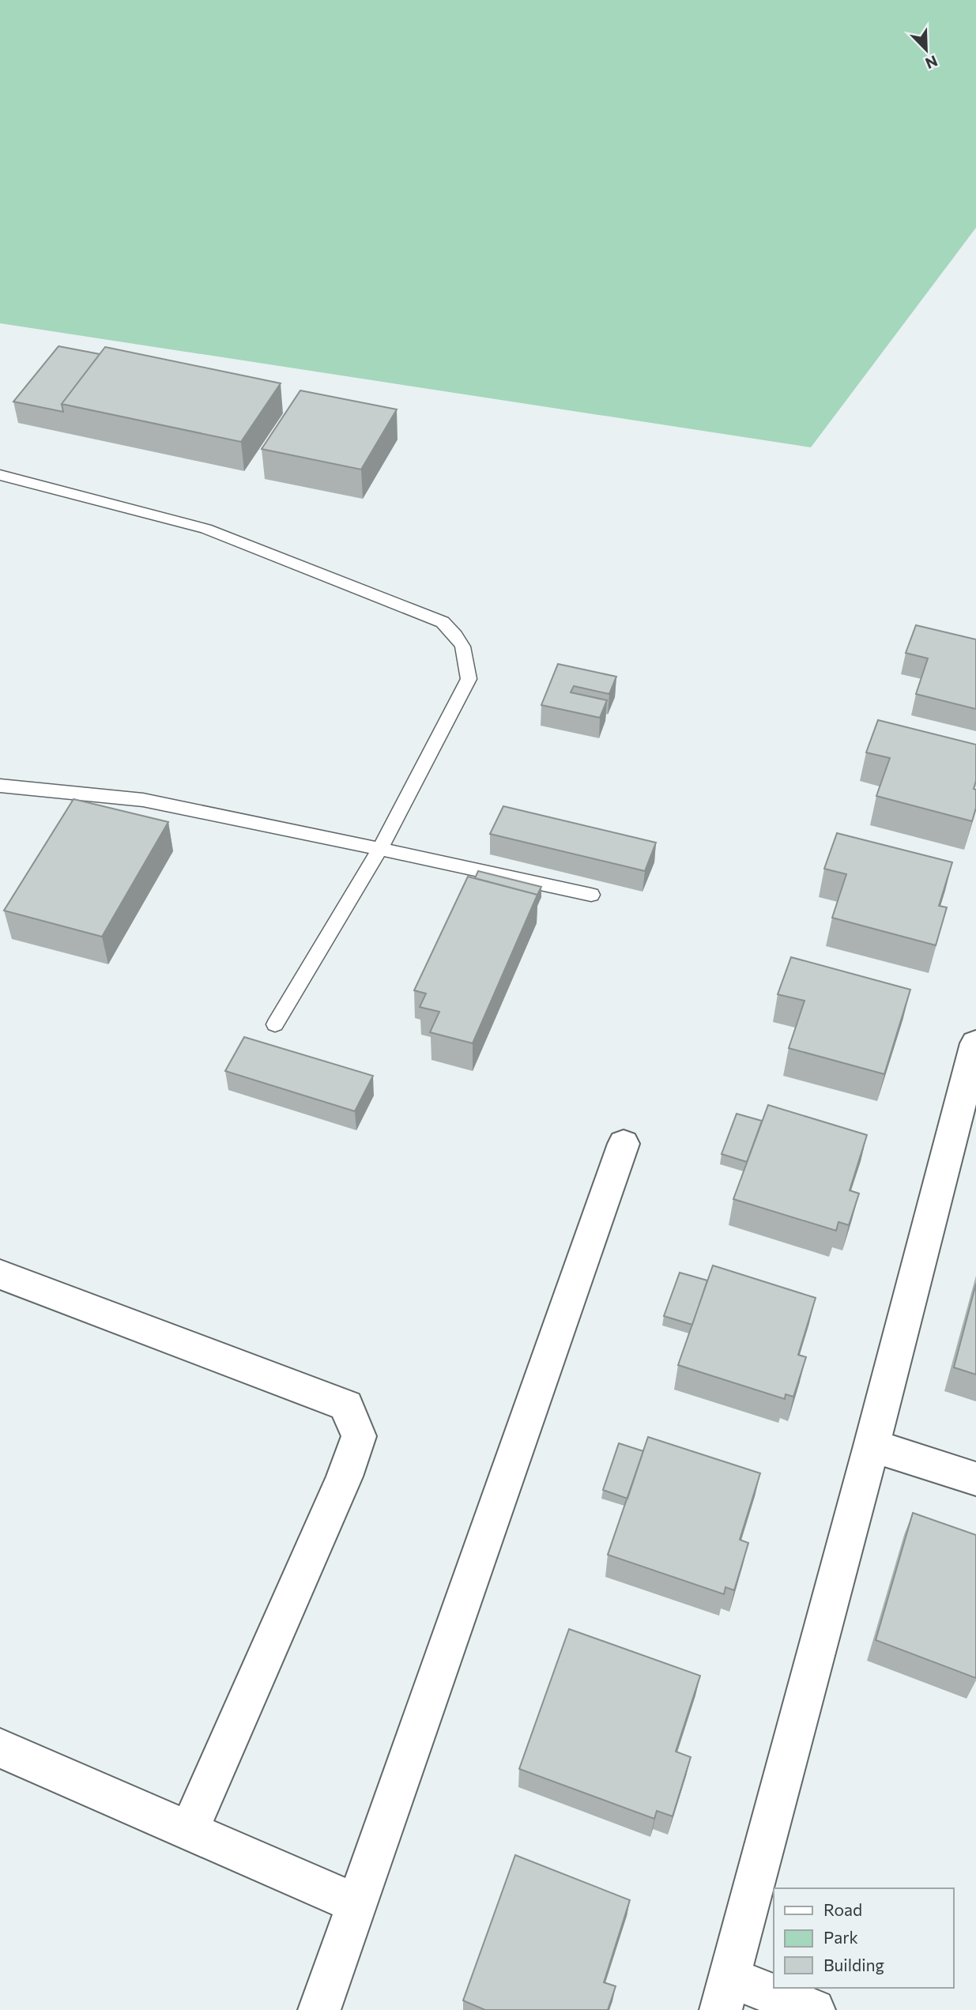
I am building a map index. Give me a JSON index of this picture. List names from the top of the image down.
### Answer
{
  "legend": ["Road", "Park", "Building"],
  "north": "bottom right"
}
